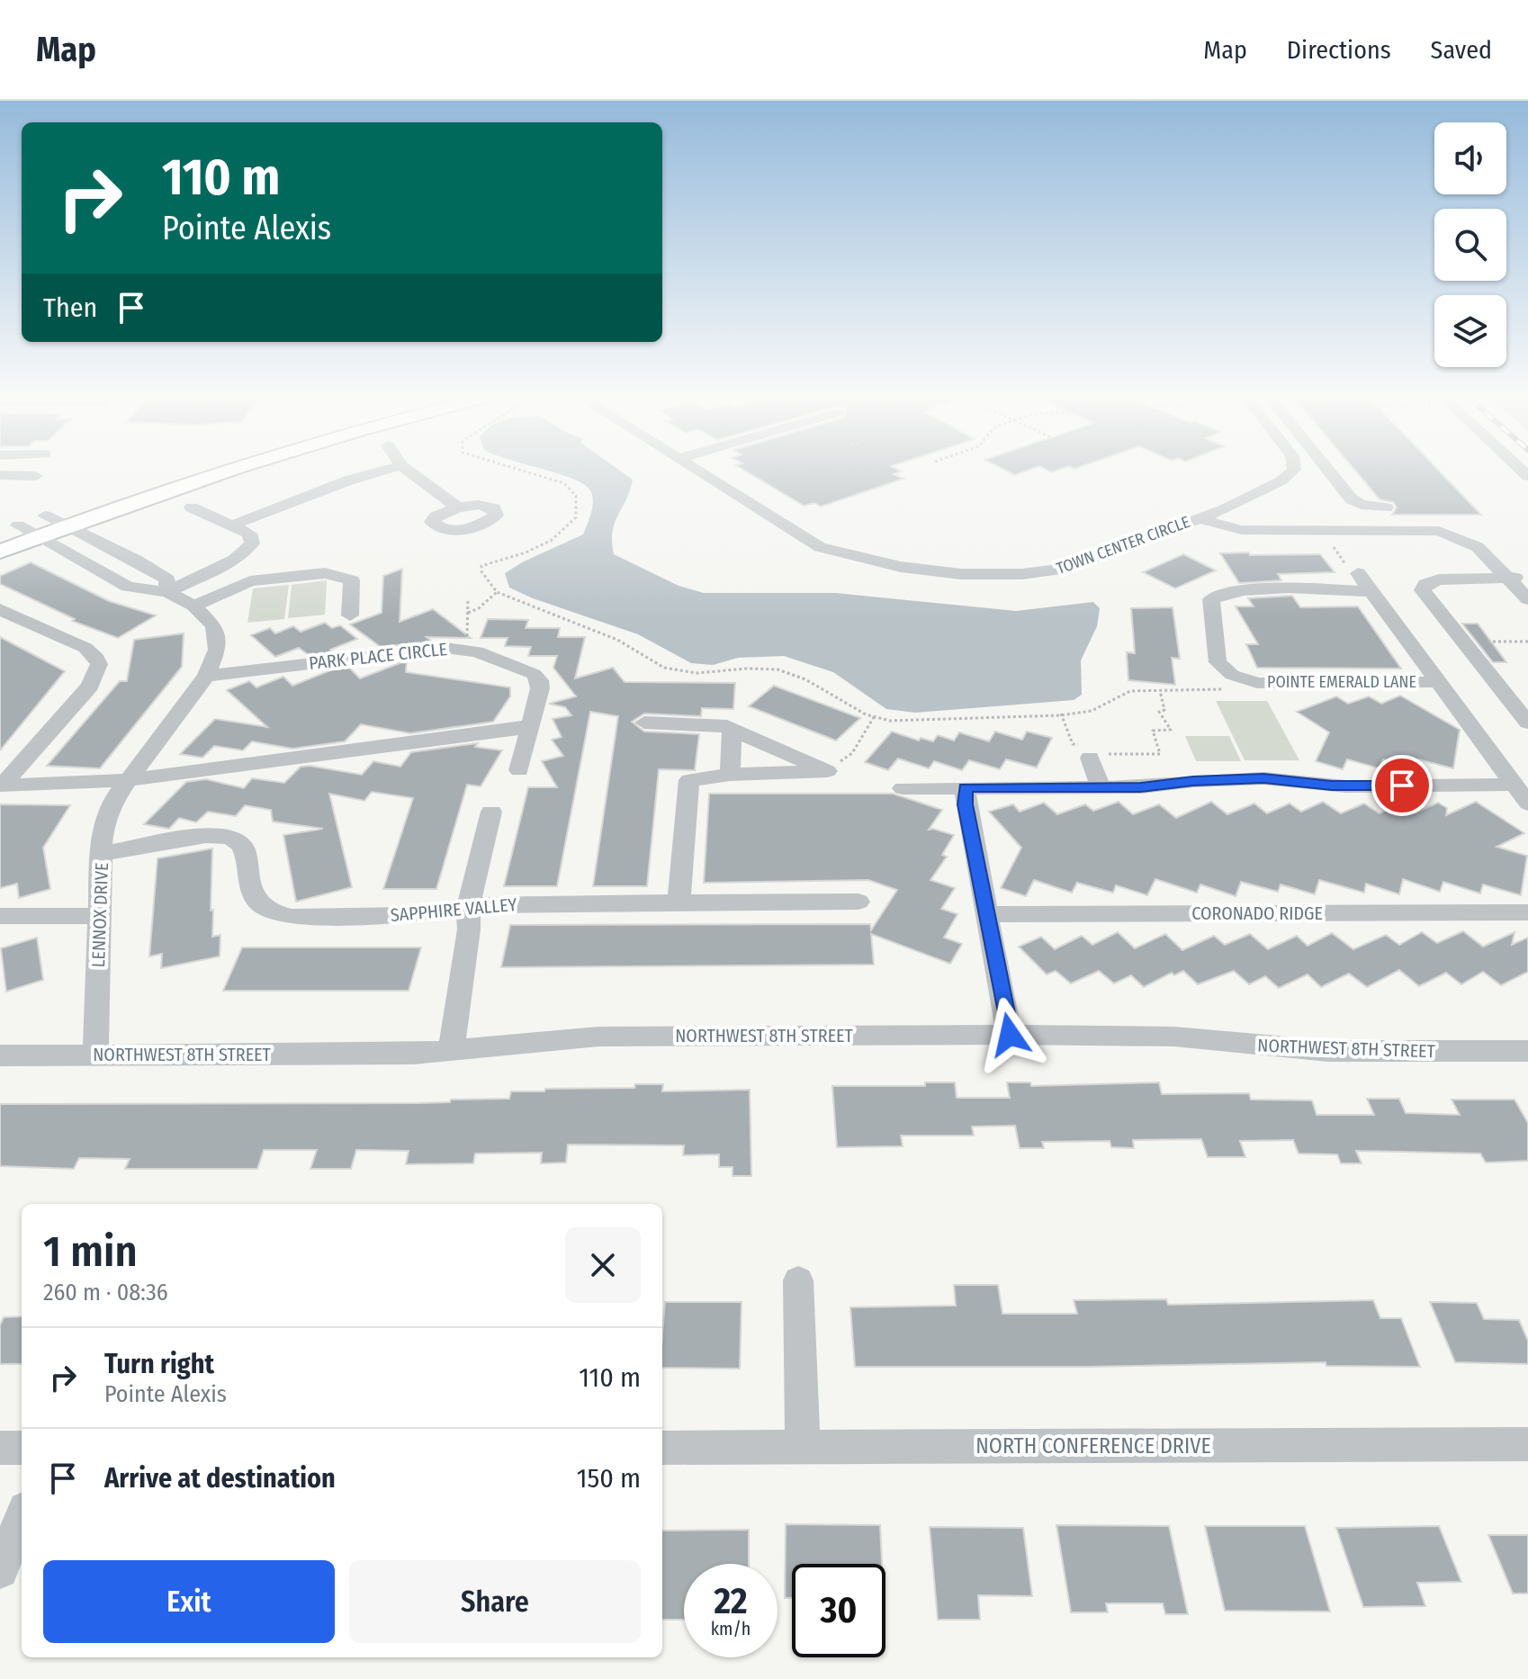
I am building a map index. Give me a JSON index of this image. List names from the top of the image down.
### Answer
{
  "streets": {
    "street": [
      "TOWN CENTER CIRCLE",
      "PARK PLACE CIRCLE",
      "POINTE EMERALD LANE",
      "SAPPHIRE VALLEY",
      "CORONADO RIDGE",
      "LENNOX DRIVE",
      "NORTHWEST 8TH STREET",
      "NORTH CONFERENCE DRIVE"
    ]
  },
  "crossings": [
    ["PARK PLACE CIRCLE", "LENNOX DRIVE"],
    ["SAPPHIRE VALLEY", "LENNOX DRIVE"],
    ["LENNOX DRIVE", "NORTHWEST 8TH STREET"]
  ],
  "page": {
    "header": "Map",
    "nav": ["Map", "Directions", "Saved"],
    "turn": ["110 m", "Pointe Alexis"],
    "then": "Then",
    "heading": ["1 min", "260 m · 08:36"],
    "list": [
      {
        "name": "Turn right",
        "note": "Pointe Alexis",
        "value": "110 m"
      },
      {
        "name": "Arrive at destination",
        "value": "150 m"
      }
    ],
    "buttons": ["Exit", "Share"],
    "speed": "22 km/h",
    "limit": "30"
  }
}
